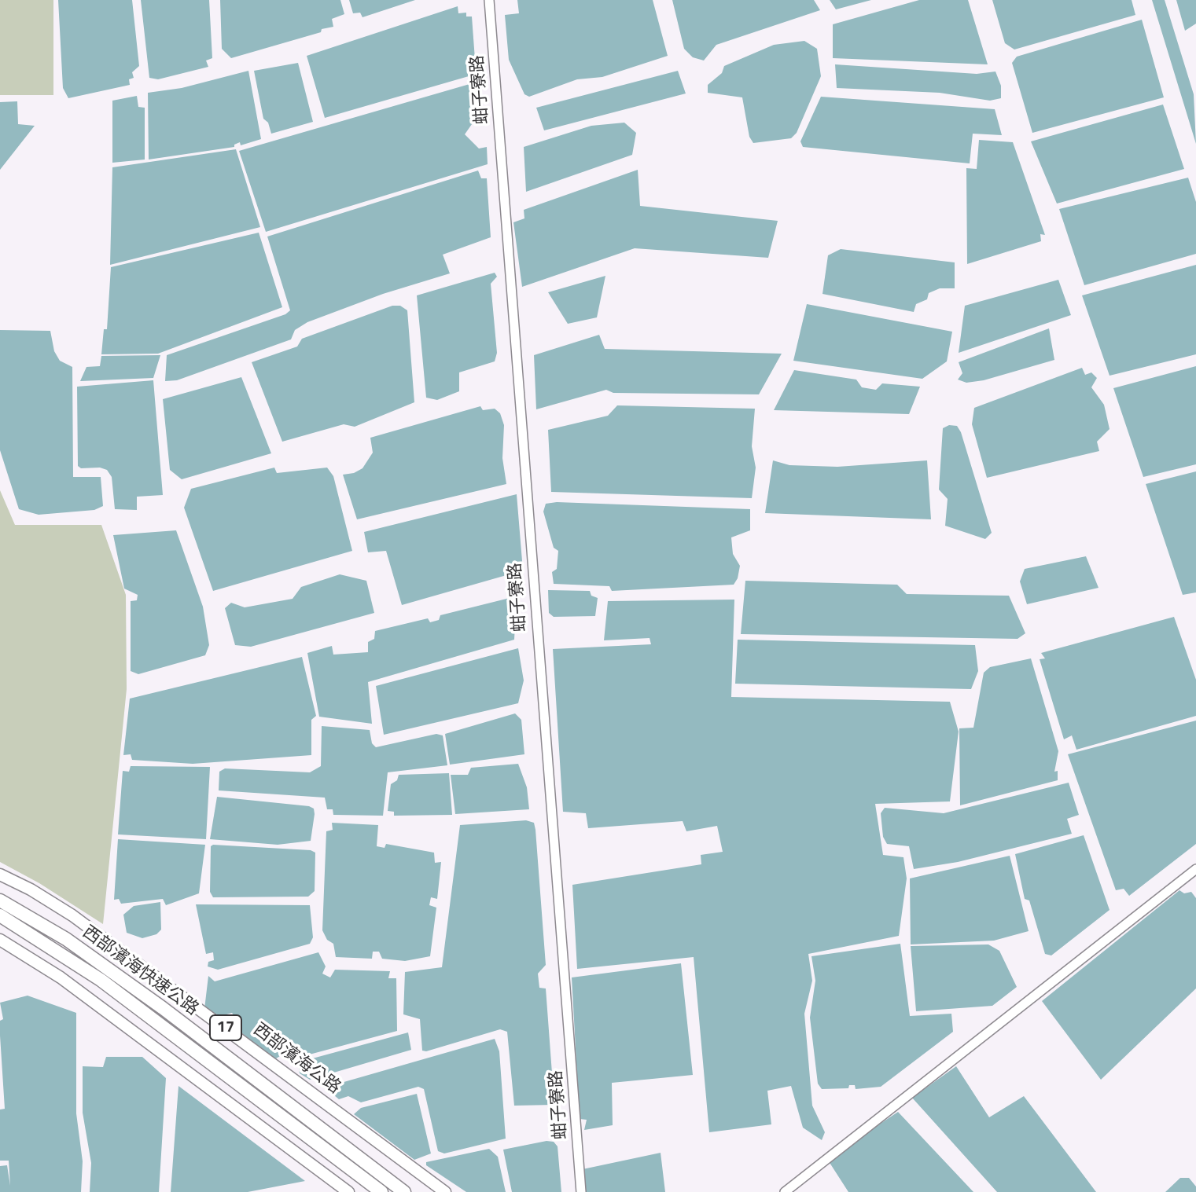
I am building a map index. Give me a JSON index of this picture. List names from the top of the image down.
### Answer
{
  "streets": {
    "highway": ["西部濱海快速公路"],
    "main road": ["17", "西部濱海公路"],
    "street": ["蚶子寮路"]
  }
}
